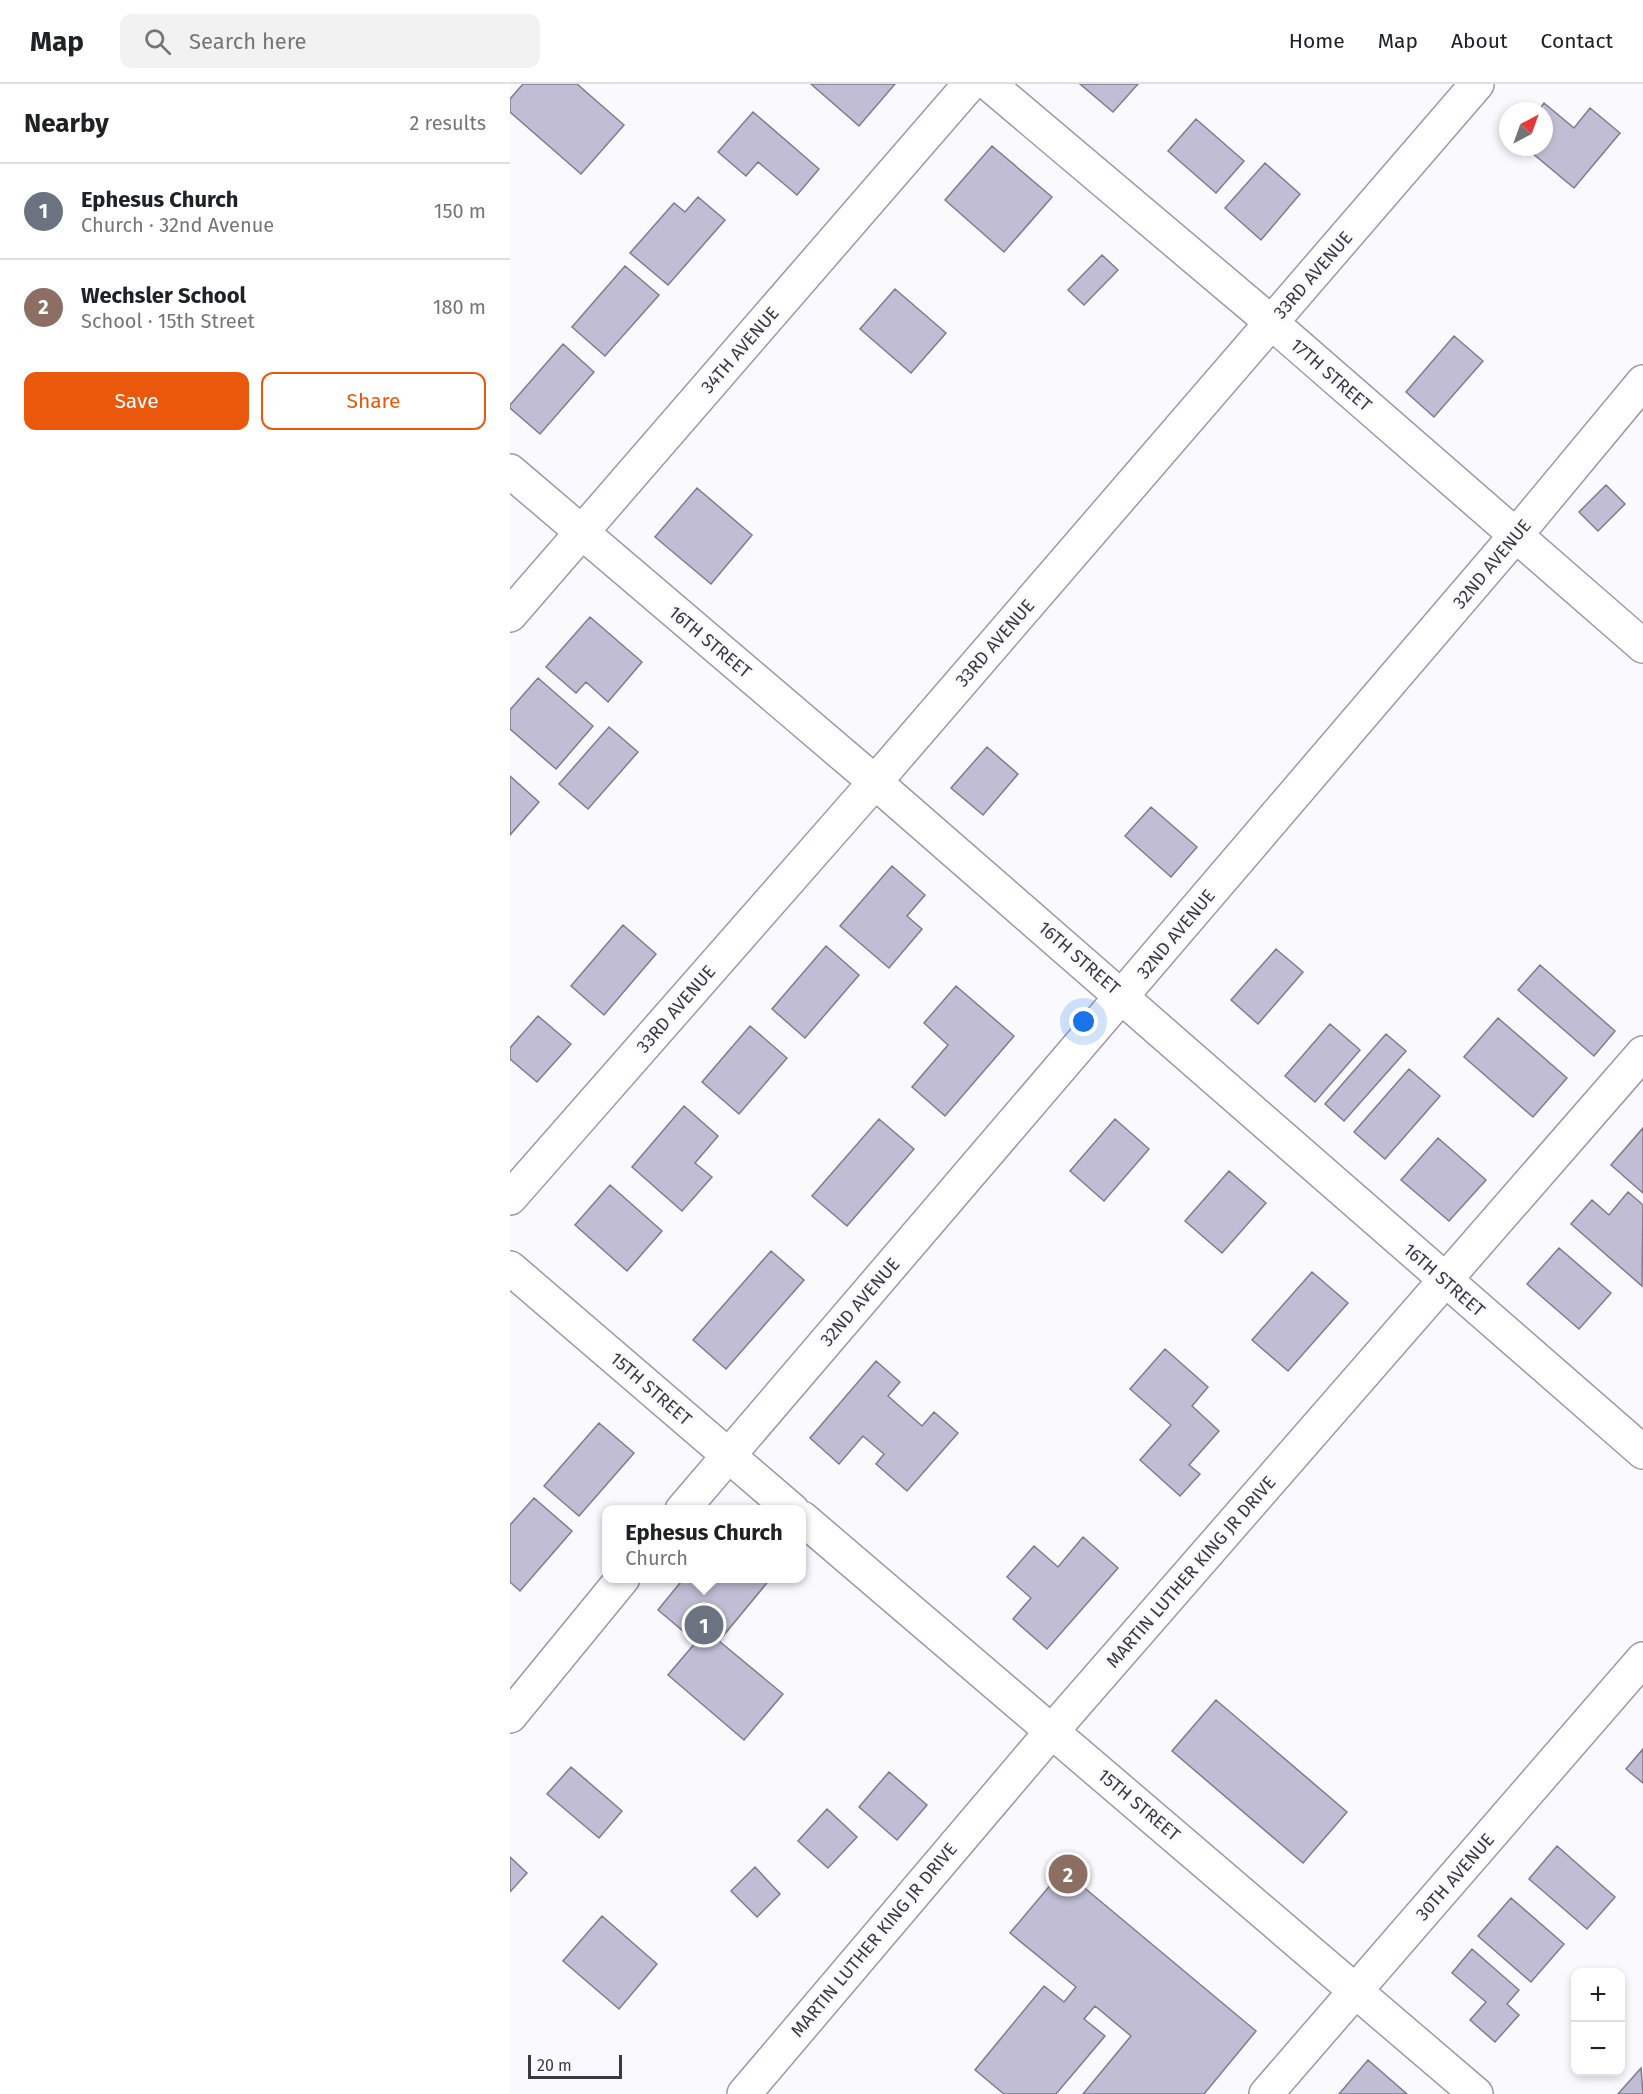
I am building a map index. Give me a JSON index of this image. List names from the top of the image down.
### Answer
{
  "streets": {
    "street": [
      "33RD AVENUE",
      "34TH AVENUE",
      "17TH STREET",
      "32ND AVENUE",
      "16TH STREET",
      "15TH STREET",
      "MARTIN LUTHER KING JR DRIVE",
      "30TH AVENUE"
    ]
  },
  "crossings": [
    ["33RD AVENUE", "17TH STREET"],
    ["33RD AVENUE", "16TH STREET"],
    ["34TH AVENUE", "16TH STREET"],
    ["17TH STREET", "32ND AVENUE"],
    ["32ND AVENUE", "16TH STREET"],
    ["32ND AVENUE", "15TH STREET"],
    ["16TH STREET", "MARTIN LUTHER KING JR DRIVE"],
    ["15TH STREET", "MARTIN LUTHER KING JR DRIVE"],
    ["15TH STREET", "30TH AVENUE"]
  ],
  "scale_bar": "20 m",
  "north": "top right",
  "page": {
    "header": "Map",
    "search": "Search here",
    "nav": [
      "Home",
      "Map",
      "About",
      "Contact"
    ],
    "heading": ["Nearby", "2 results"],
    "list": [
      {
        "mark": "1",
        "name": "Ephesus Church",
        "note": "Church · 32nd Avenue",
        "value": "150 m"
      },
      {
        "mark": "2",
        "name": "Wechsler School",
        "note": "School · 15th Street",
        "value": "180 m"
      }
    ],
    "buttons": ["Save", "Share"],
    "popup": ["Ephesus Church", "Church"],
    "pins": ["1", "2"],
    "map_buttons": ["+", "−"],
    "scale": "20 m"
  }
}
